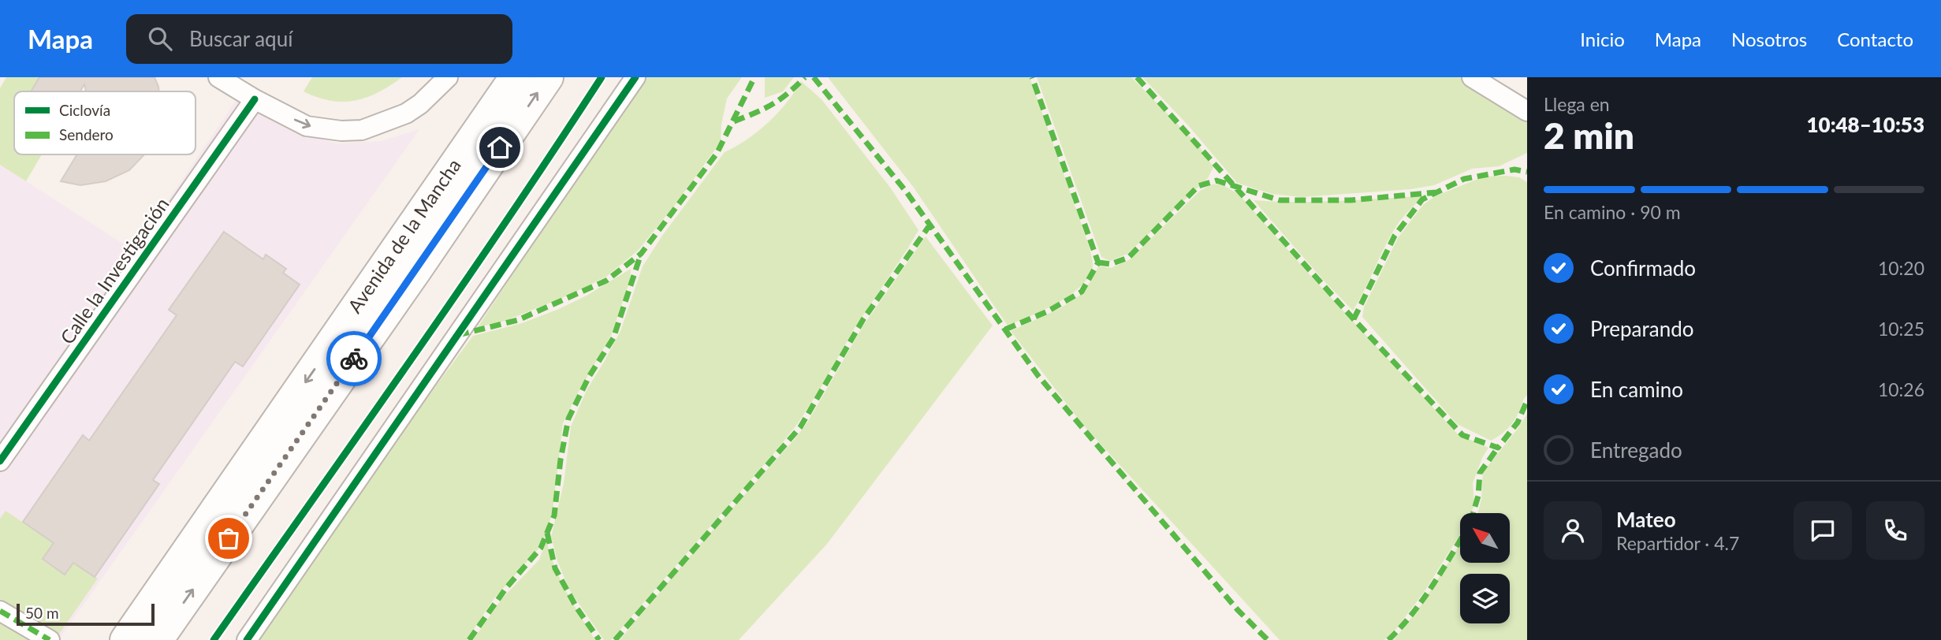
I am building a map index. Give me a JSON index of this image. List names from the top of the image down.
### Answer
{
  "streets": {
    "main road": ["Avenida de la Mancha"],
    "street": ["Calle la Investigación"]
  },
  "legend": ["Ciclovía", "Sendero"],
  "scale_bar": "50 m",
  "north": "top left",
  "page": {
    "header": "Mapa",
    "search": "Buscar aquí",
    "nav": [
      "Inicio",
      "Mapa",
      "Nosotros",
      "Contacto"
    ],
    "heading": ["2 min", "Llega en", "10:48–10:53"],
    "panel": ["Mateo", "Repartidor · 4.7"],
    "bar": "En camino · 90 m",
    "list": [
      ["Confirmado", "10:20"],
      ["Preparando", "10:25"],
      ["En camino", "10:26"],
      "Entregado"
    ],
    "scale": "50 m"
  }
}
